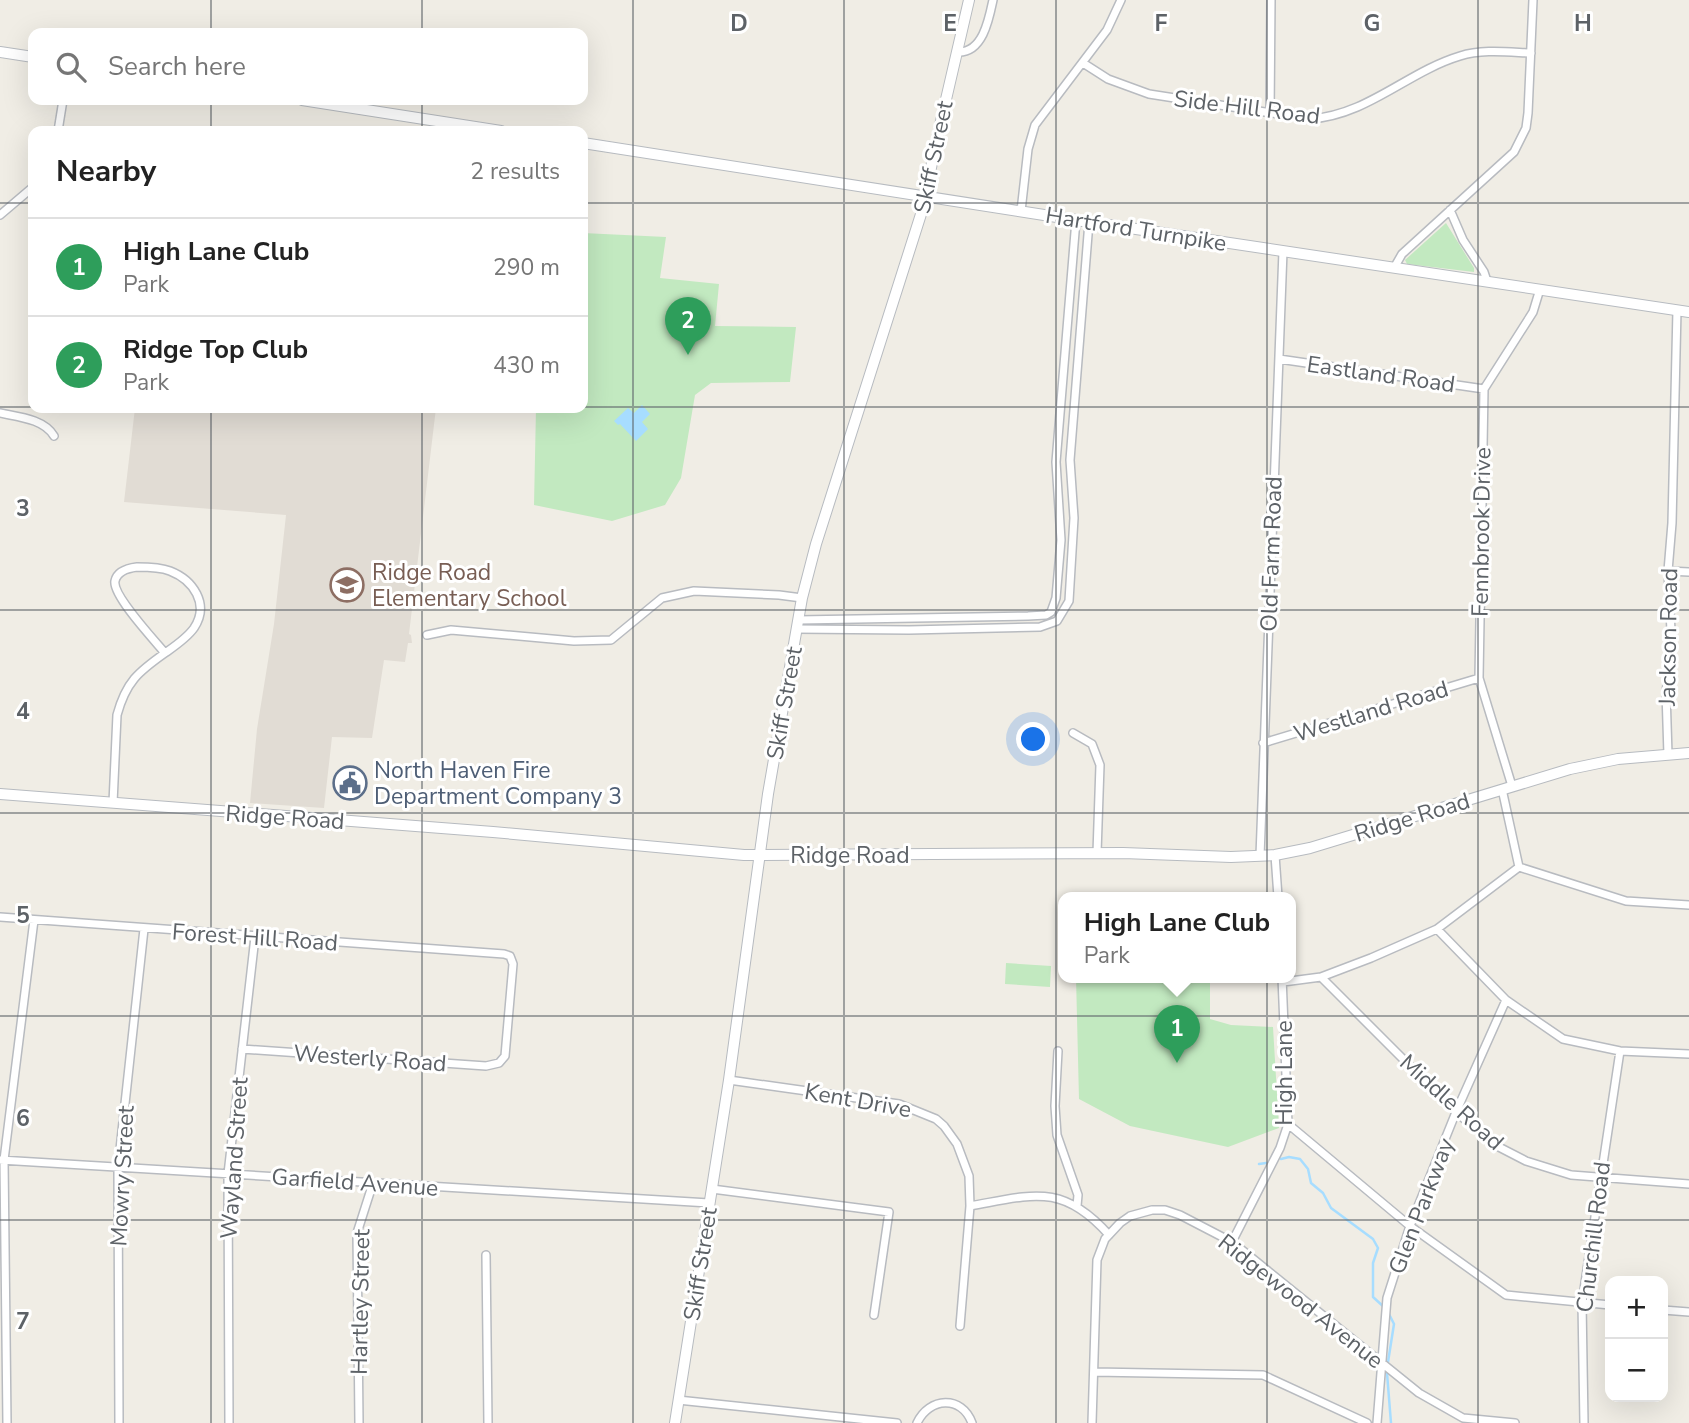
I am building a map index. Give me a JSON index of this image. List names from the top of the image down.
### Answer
{
  "streets": {
    "main road": ["Skiff Street", "Hartford Turnpike", "Ridge Road"],
    "street": [
      "Side Hill Road",
      "Eastland Road",
      "Fennbrook Drive",
      "Old Farm Road",
      "Jackson Road",
      "Westland Road",
      "Forest Hill Road",
      "Westerly Road",
      "High Lane",
      "Kent Drive",
      "Middle Road",
      "Wayland Street",
      "Mowry Street",
      "Garfield Avenue",
      "Glen Parkway",
      "Churchill Road",
      "Ridgewood Avenue",
      "Hartley Street"
    ]
  },
  "crossings": [
    ["Skiff Street", "Hartford Turnpike"],
    ["Skiff Street", "Ridge Road"],
    ["Skiff Street", "Kent Drive"],
    ["Skiff Street", "Garfield Avenue"],
    ["Hartford Turnpike", "Old Farm Road"],
    ["Hartford Turnpike", "Jackson Road"],
    ["Eastland Road", "Fennbrook Drive"],
    ["Eastland Road", "Old Farm Road"],
    ["Fennbrook Drive", "Westland Road"],
    ["Fennbrook Drive", "Ridge Road"],
    ["Old Farm Road", "Westland Road"],
    ["Old Farm Road", "Ridge Road"],
    ["Jackson Road", "Ridge Road"],
    ["Forest Hill Road", "Westerly Road"],
    ["Forest Hill Road", "Wayland Street"],
    ["Forest Hill Road", "Mowry Street"],
    ["Westerly Road", "Wayland Street"],
    ["High Lane", "Ridgewood Avenue"],
    ["Middle Road", "Glen Parkway"],
    ["Middle Road", "Churchill Road"],
    ["Wayland Street", "Garfield Avenue"],
    ["Mowry Street", "Garfield Avenue"],
    ["Garfield Avenue", "Hartley Street"],
    ["Glen Parkway", "Ridgewood Avenue"]
  ],
  "places": {
    "school or university": ["Ridge Road Elementary School"],
    "public building": ["North Haven Fire Department Company 3"]
  },
  "page": {
    "search": "Search here",
    "heading": ["Nearby", "2 results"],
    "list": [
      {
        "mark": "1",
        "name": "High Lane Club",
        "note": "Park",
        "value": "290 m"
      },
      {
        "mark": "2",
        "name": "Ridge Top Club",
        "note": "Park",
        "value": "430 m"
      }
    ],
    "pins": ["2", "1"],
    "popup": ["High Lane Club", "Park"],
    "map_buttons": ["+", "−"]
  },
  "grid": {
    "columns": [
      "D",
      "E",
      "F",
      "G",
      "H"
    ],
    "rows": [
      "3",
      "4",
      "5",
      "6",
      "7"
    ]
  }
}
